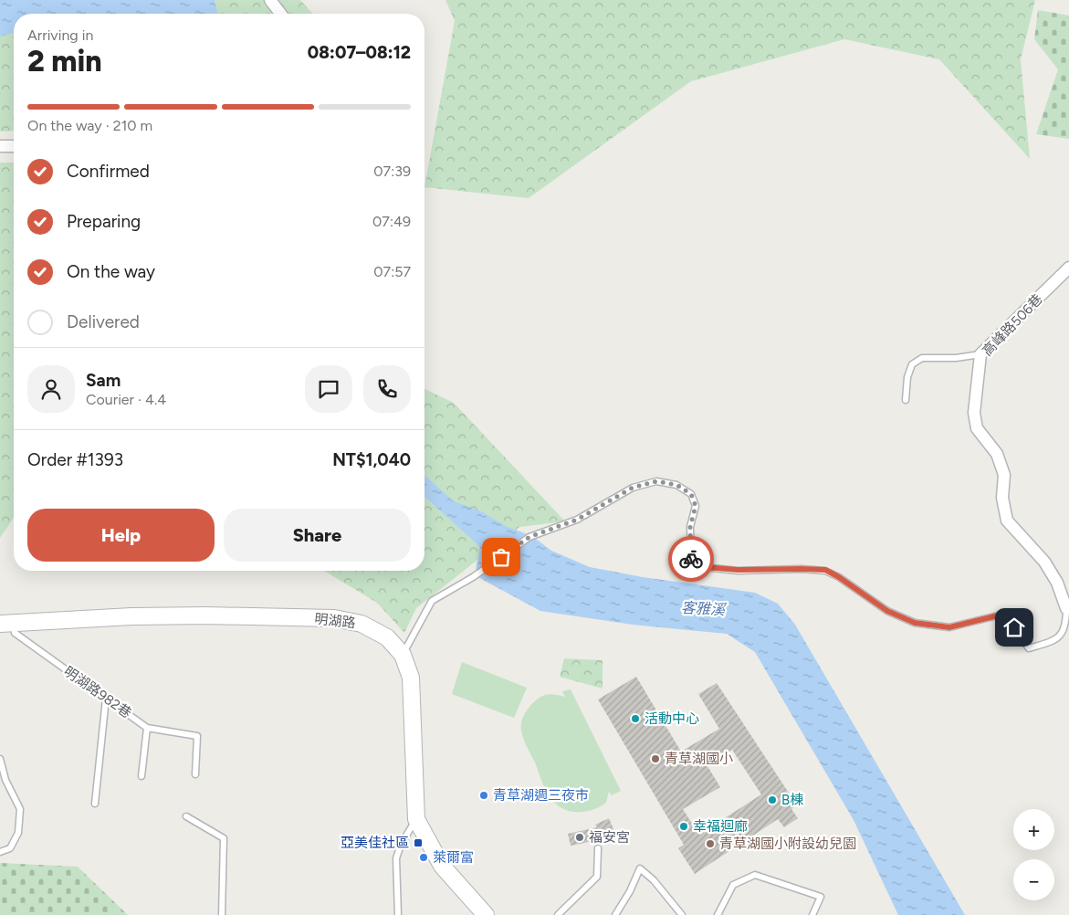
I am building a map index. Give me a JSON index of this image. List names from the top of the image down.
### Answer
{
  "streets": {
    "street": ["高峰路506巷", "明湖路"],
    "lane": ["明湖路982巷"]
  },
  "crossings": [
    ["明湖路", "明湖路982巷"]
  ],
  "water": ["客雅溪"],
  "places": {
    "other": [
      "活動中心",
      "青草湖國小",
      "青草湖週三夜市",
      "B棟",
      "幸福迴廊",
      "福安宮",
      "青草湖國小附設幼兒園",
      "萊爾富"
    ],
    "transit": ["亞美佳社區"]
  },
  "page": {
    "heading": ["2 min", "Arriving in", "08:07–08:12"],
    "panel": [
      "Sam",
      "Courier · 4.4",
      "Order #1393",
      "NT$1,040"
    ],
    "bar": "On the way · 210 m",
    "list": [
      ["Confirmed", "07:39"],
      ["Preparing", "07:49"],
      ["On the way", "07:57"],
      "Delivered"
    ],
    "buttons": ["Help", "Share"],
    "map_buttons": ["+", "−"]
  }
}
